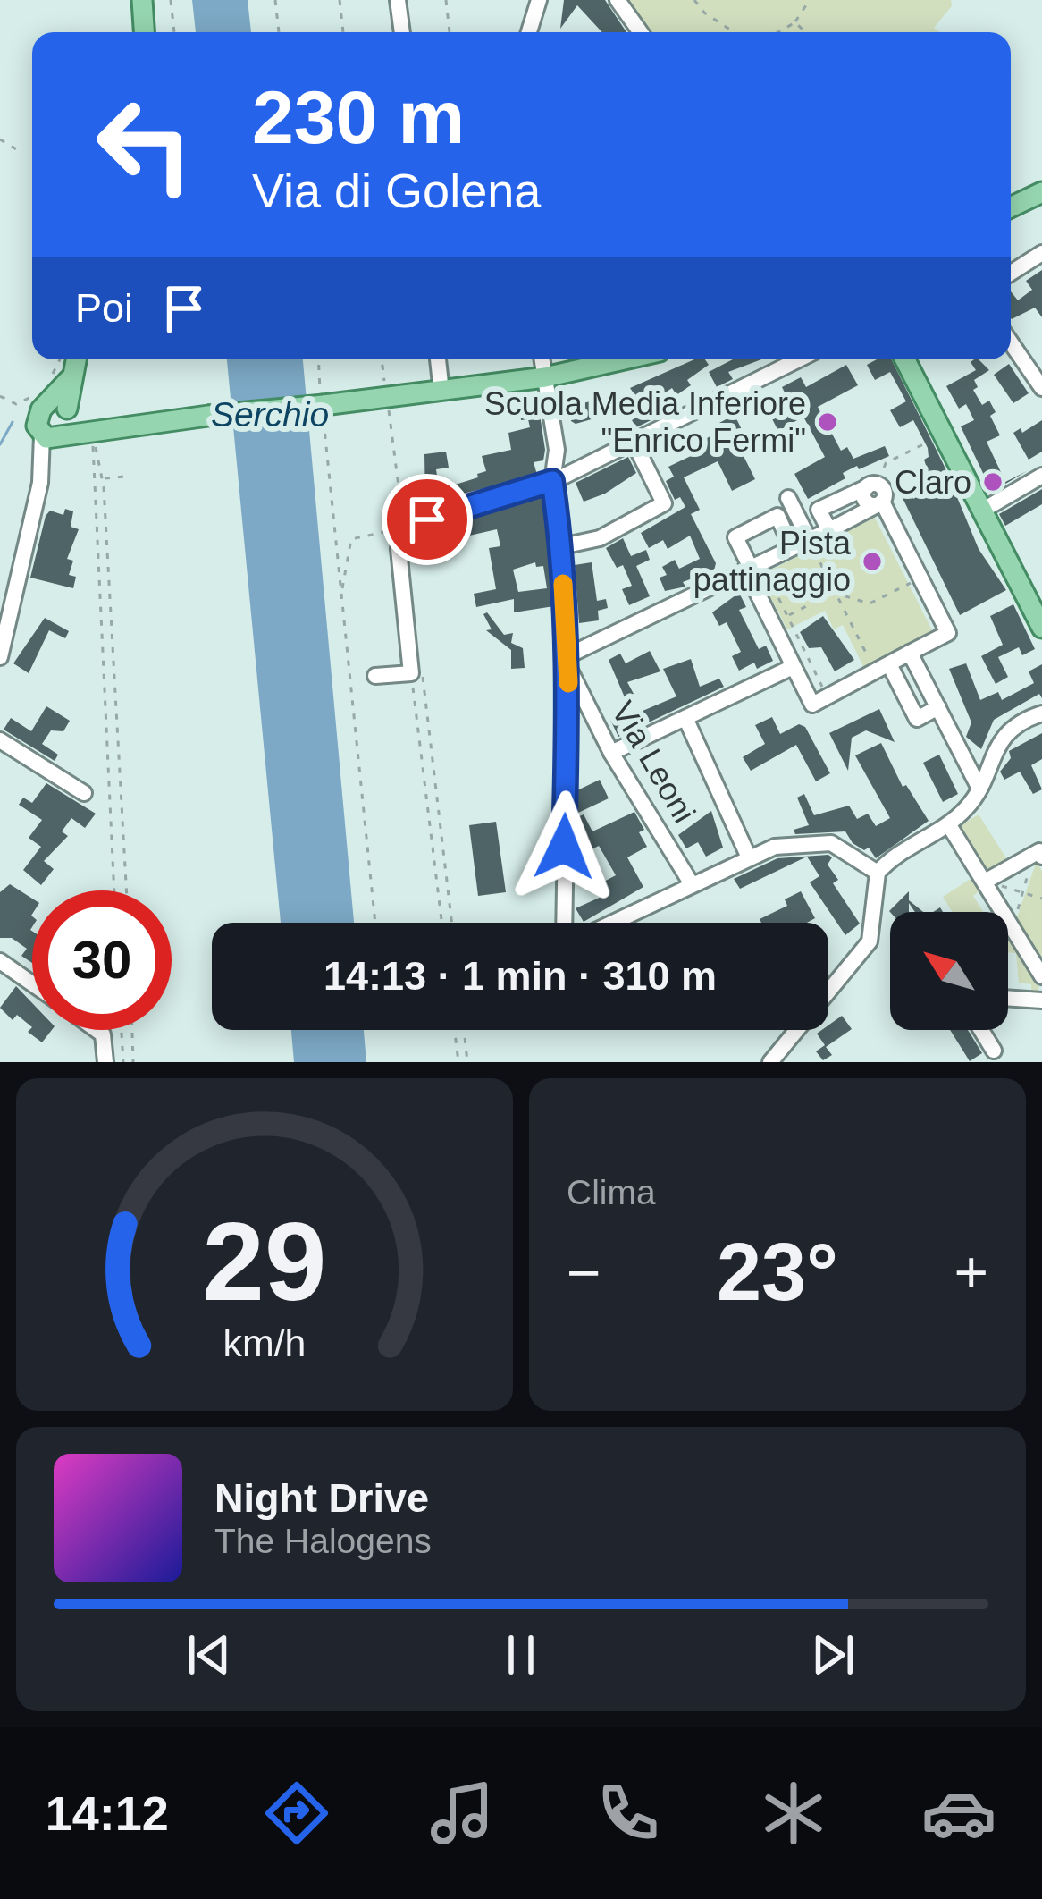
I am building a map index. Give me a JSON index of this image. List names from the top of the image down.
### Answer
{
  "streets": {
    "street": ["Via Leoni"]
  },
  "water": ["Serchio"],
  "places": ["Scuola Media Inferiore \"Enrico Fermi\"", "Claro", "Pista pattinaggio"],
  "north": "top left",
  "page": {
    "turn": ["230 m", "Via di Golena"],
    "then": "Poi",
    "limit": "30",
    "trip": "14:13 · 1 min · 310 m",
    "tile": "Clima",
    "heat": ["−", "23°", "+"],
    "song": ["Night Drive", "The Halogens"],
    "tabs": "14:12",
    "gauge": ["29", "km/h"]
  }
}
